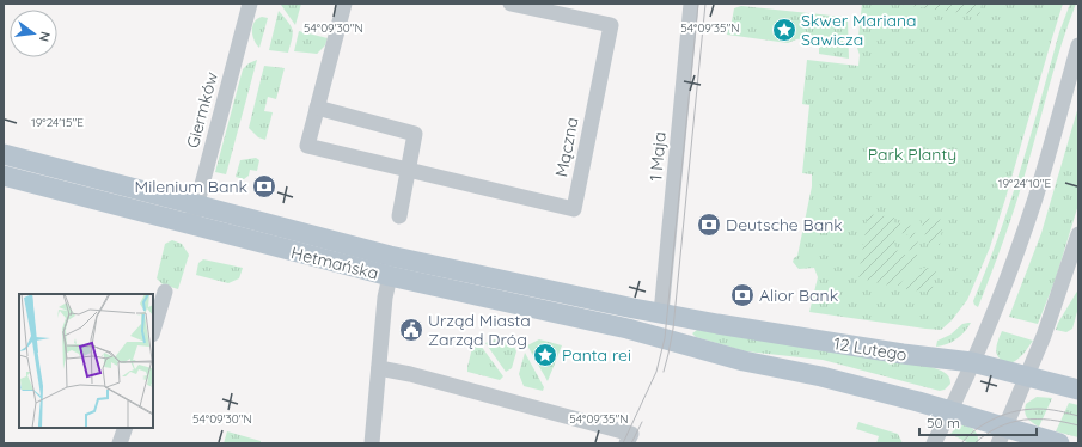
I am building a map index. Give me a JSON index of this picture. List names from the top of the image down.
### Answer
{
  "streets": {
    "main road": ["Hetmańska", "12 Lutego"],
    "street": ["Giermków", "Mączna", "1 Maja"]
  },
  "crossings": [
    ["Giermków", "Hetmańska"],
    ["1 Maja", "Hetmańska"],
    ["1 Maja", "12 Lutego"],
    ["Hetmańska", "12 Lutego"]
  ],
  "parks": ["Park Planty"],
  "places": {
    "place": ["Skwer Mariana Sawicza", "Panta rei"],
    "bank": ["Milenium Bank", "Deutsche Bank", "Alior Bank"],
    "public building": ["Urząd Miasta Zarząd Dróg"]
  },
  "scale_bar": "50 m",
  "north": "right",
  "coordinates": [
    "54°09'30\"N",
    "54°09'35\"N",
    "19°24'15\"E",
    "19°24'10\"E"
  ]
}
